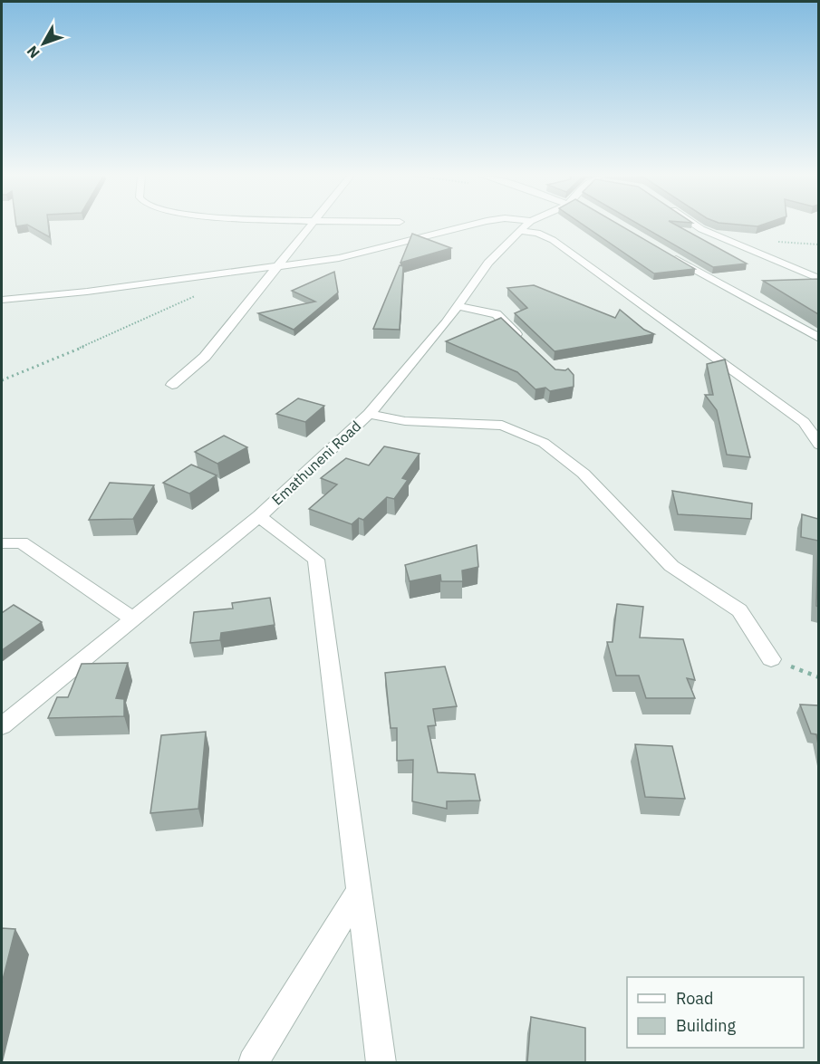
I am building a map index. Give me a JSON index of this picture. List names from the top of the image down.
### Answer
{
  "streets": {
    "street": ["Emathuneni Road"]
  },
  "legend": ["Road", "Building"],
  "north": "bottom left"
}
